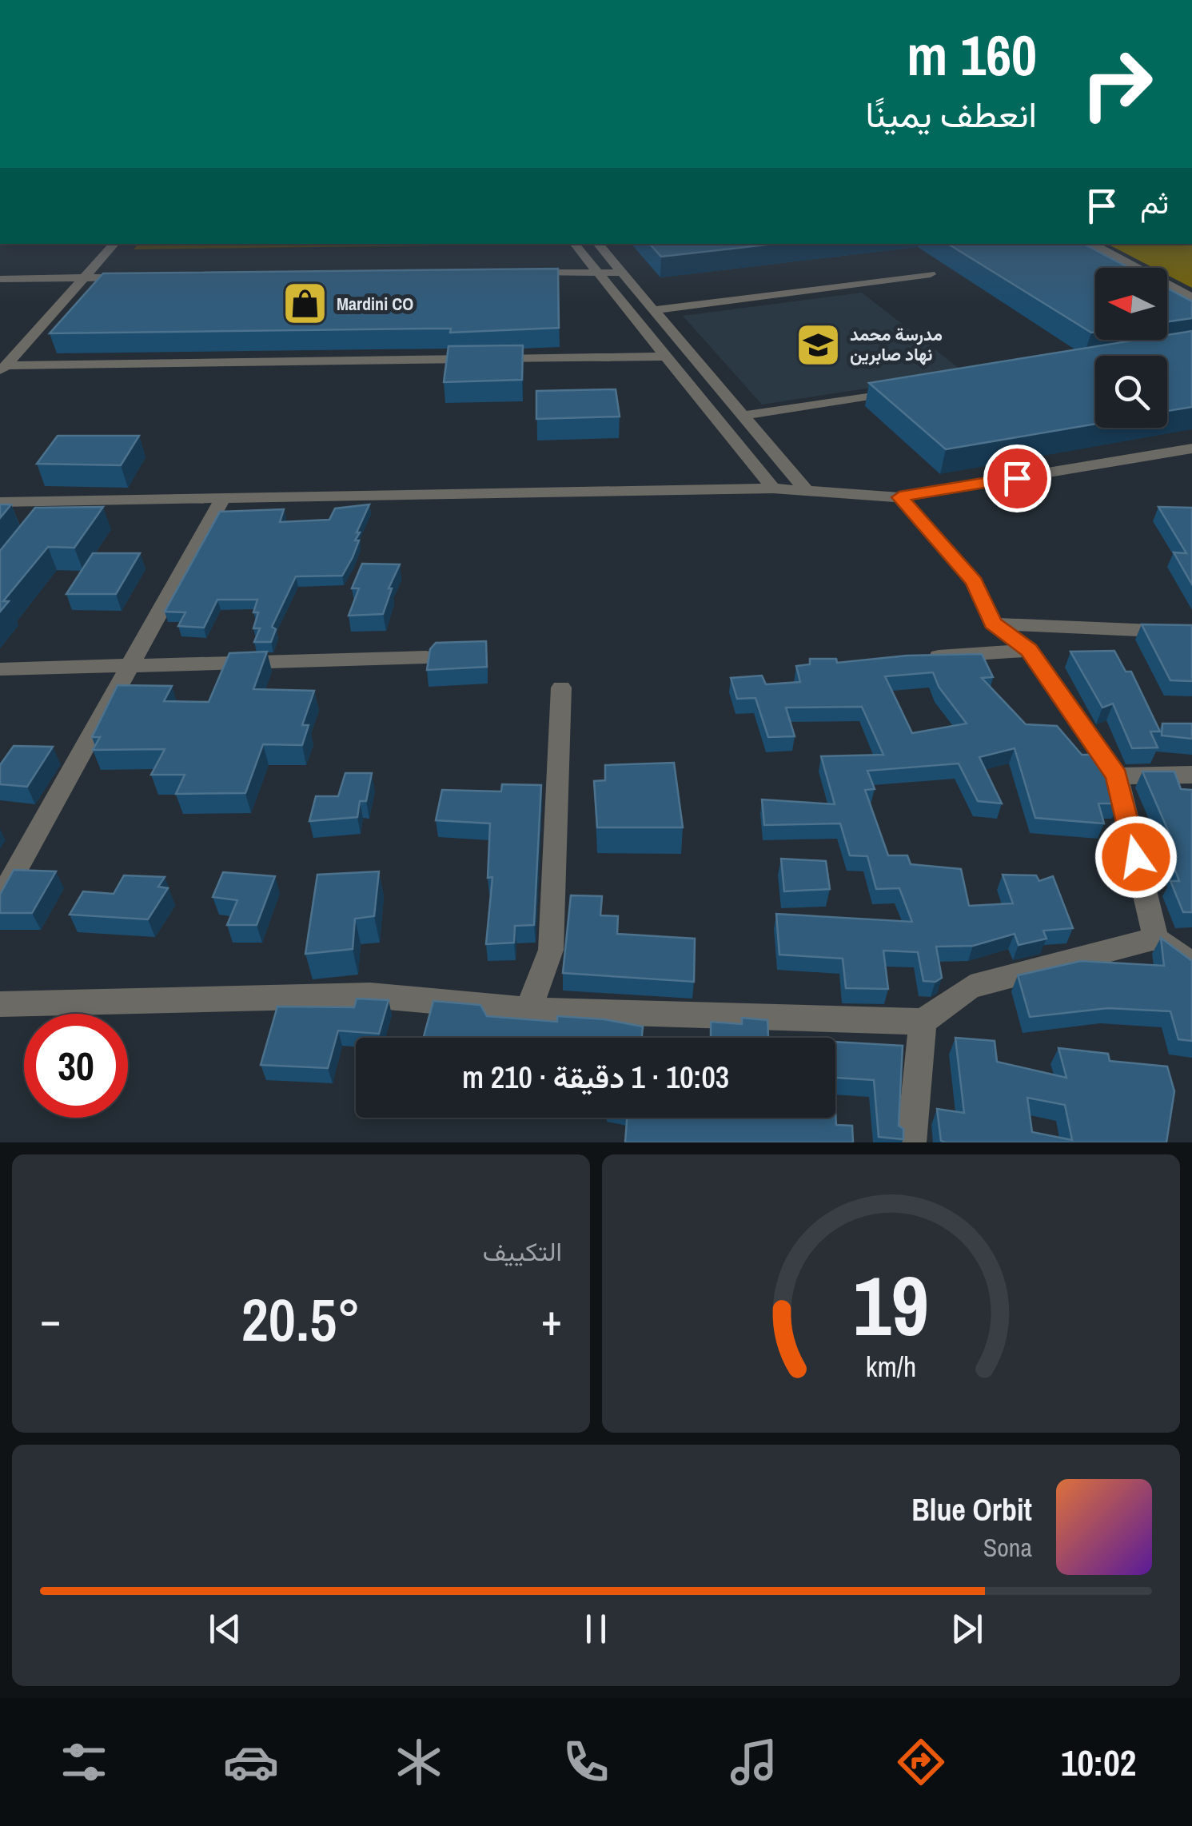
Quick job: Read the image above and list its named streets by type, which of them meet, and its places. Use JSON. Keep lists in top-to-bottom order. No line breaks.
{"places":{"shop":["Mardini CO"],"school or university":["مدرسة محمد نهاد صابرين"]},"north":"left","page":{"turn":["160 m","انعطف يمينًا"],"then":"ثم","limit":"30","trip":"10:03 · 1 دقيقة · 210 m","tile":"التكييف","heat":["−","20.5°","+"],"song":["Blue Orbit","Sona"],"tabs":"10:02","gauge":["19","km/h"]}}
